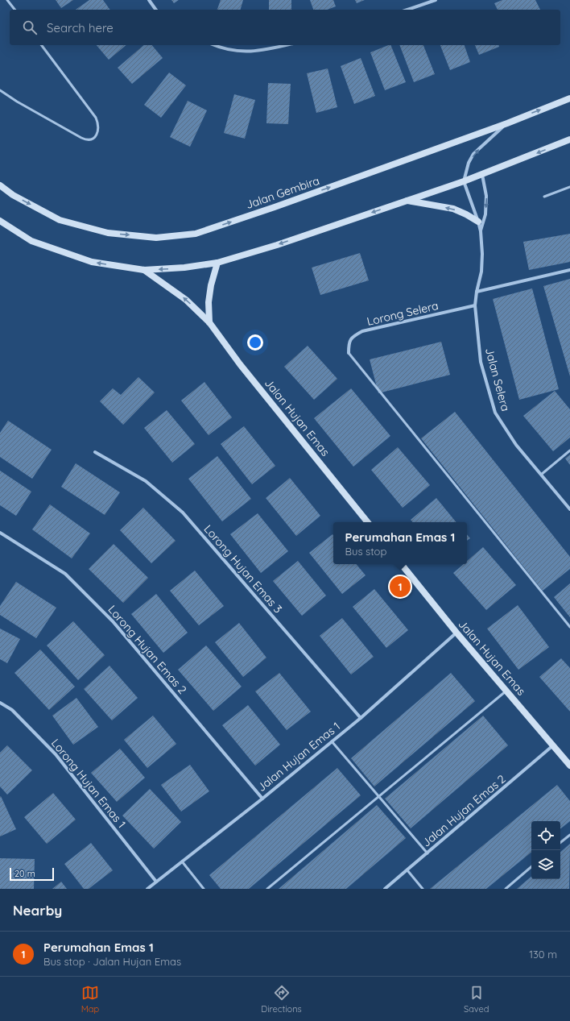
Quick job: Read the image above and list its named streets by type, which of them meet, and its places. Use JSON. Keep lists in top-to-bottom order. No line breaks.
{"streets":{"main road":["Jalan Gembira","Jalan Hujan Emas"],"street":["Lorong Selera","Jalan Selera","Lorong Hujan Emas 3","Lorong Hujan Emas 2","Jalan Hujan Emas 1","Lorong Hujan Emas 1","Jalan Hujan Emas 2"]},"crossings":[["Lorong Selera","Jalan Selera"],["Jalan Hujan Emas","Jalan Hujan Emas 1"],["Jalan Hujan Emas","Jalan Hujan Emas 2"],["Lorong Hujan Emas 3","Jalan Hujan Emas 1"],["Lorong Hujan Emas 2","Jalan Hujan Emas 1"],["Jalan Hujan Emas 1","Lorong Hujan Emas 1"]],"scale_bar":"20 m","page":{"search":"Search here","popup":["Perumahan Emas 1","Bus stop"],"pins":"1","scale":"20 m","heading":"Nearby","list":[{"mark":"1","name":"Perumahan Emas 1","note":"Bus stop · Jalan Hujan Emas","value":"130 m"}],"nav":["Map","Directions","Saved"]}}
